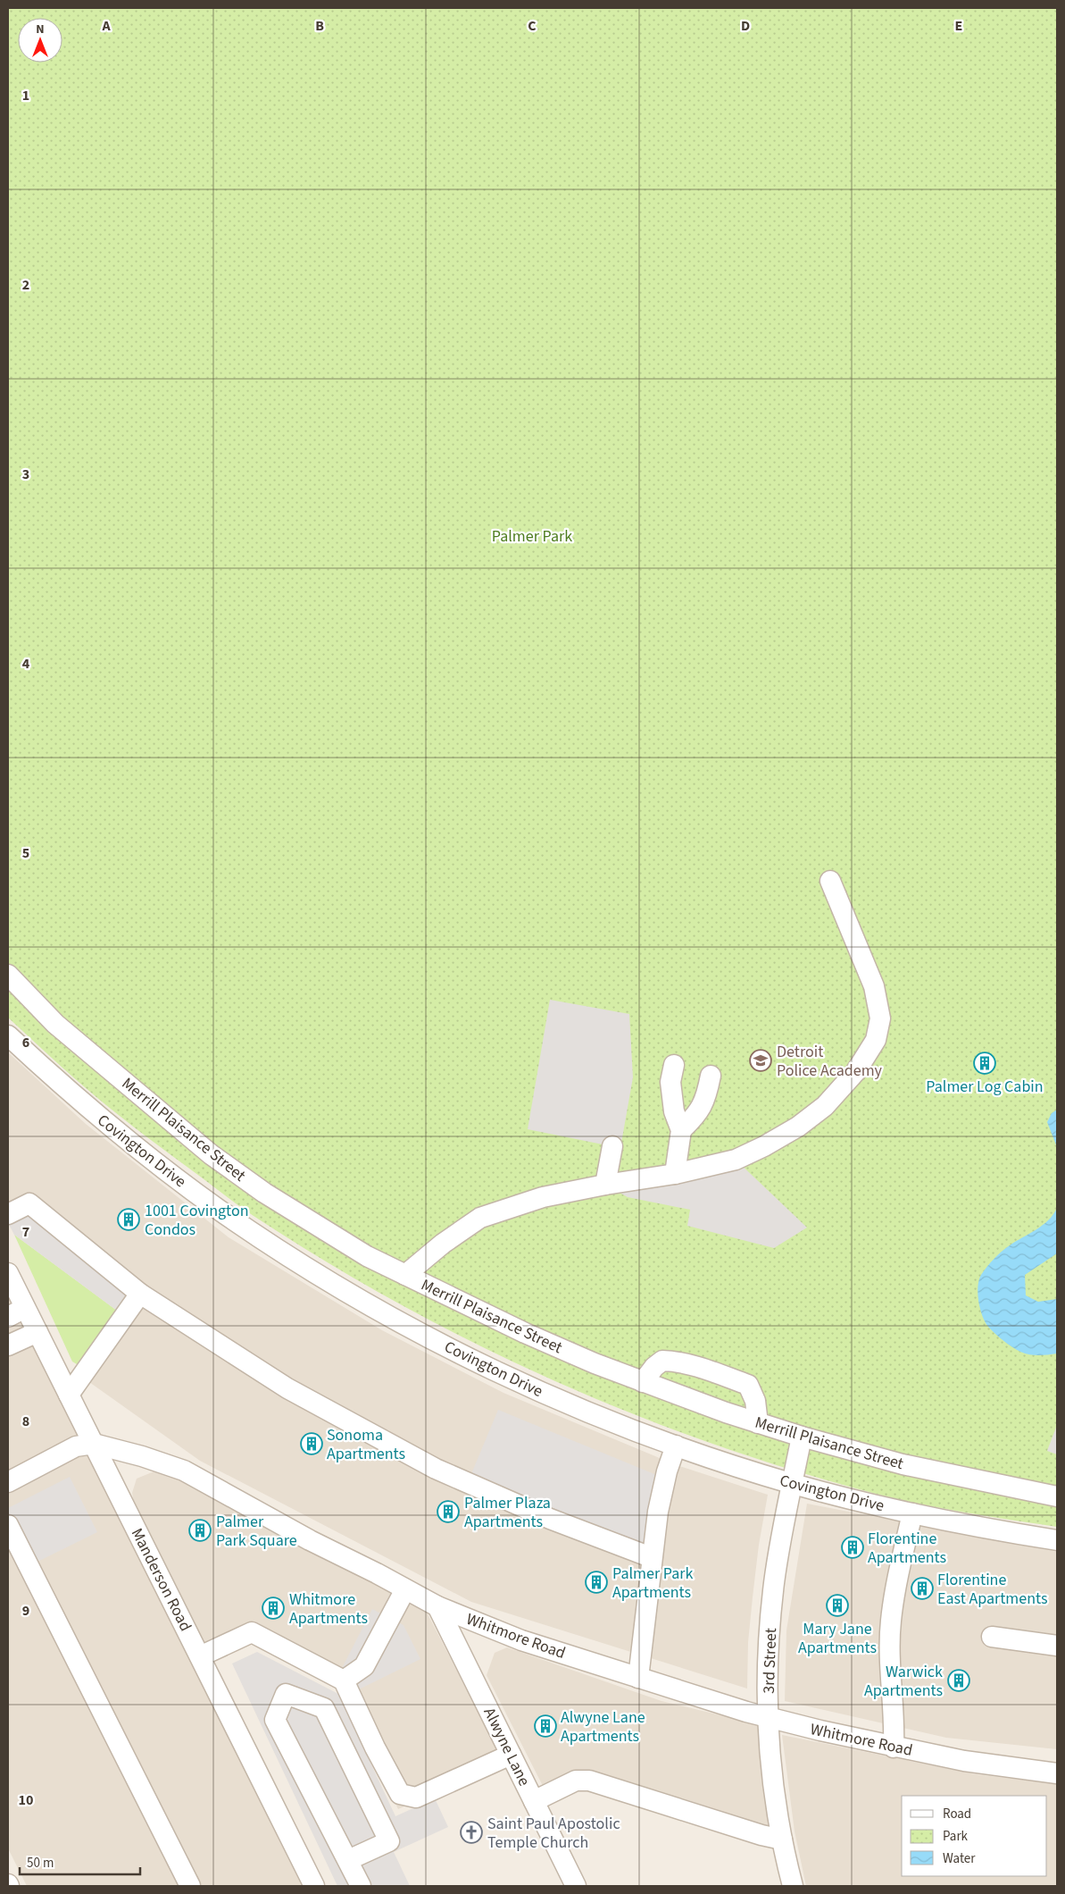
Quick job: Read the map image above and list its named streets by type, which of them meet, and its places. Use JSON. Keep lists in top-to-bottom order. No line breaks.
{"streets":{"street":["Merrill Plaisance Street","Covington Drive","Manderson Road","Whitmore Road","3rd Street","Alwyne Lane"]},"crossings":[["Merrill Plaisance Street","3rd Street"],["Covington Drive","3rd Street"],["Manderson Road","Whitmore Road"],["Whitmore Road","3rd Street"],["Whitmore Road","Alwyne Lane"]],"parks":["Palmer Park"],"places":{"school or university":["Detroit Police Academy"],"building":["Palmer Log Cabin","1001 Covington Condos","Sonoma Apartments","Palmer Plaza Apartments","Palmer Park Square","Florentine Apartments","Palmer Park Apartments","Florentine East Apartments","Mary Jane Apartments","Whitmore Apartments","Warwick Apartments","Alwyne Lane Apartments"],"church":["Saint Paul Apostolic Temple Church"]},"legend":["Road","Park","Water"],"scale_bar":"50 m","north":"top","grid":{"columns":["A","B","C","D","E"],"rows":["1","2","3","4","5","6","7","8","9","10"]}}
